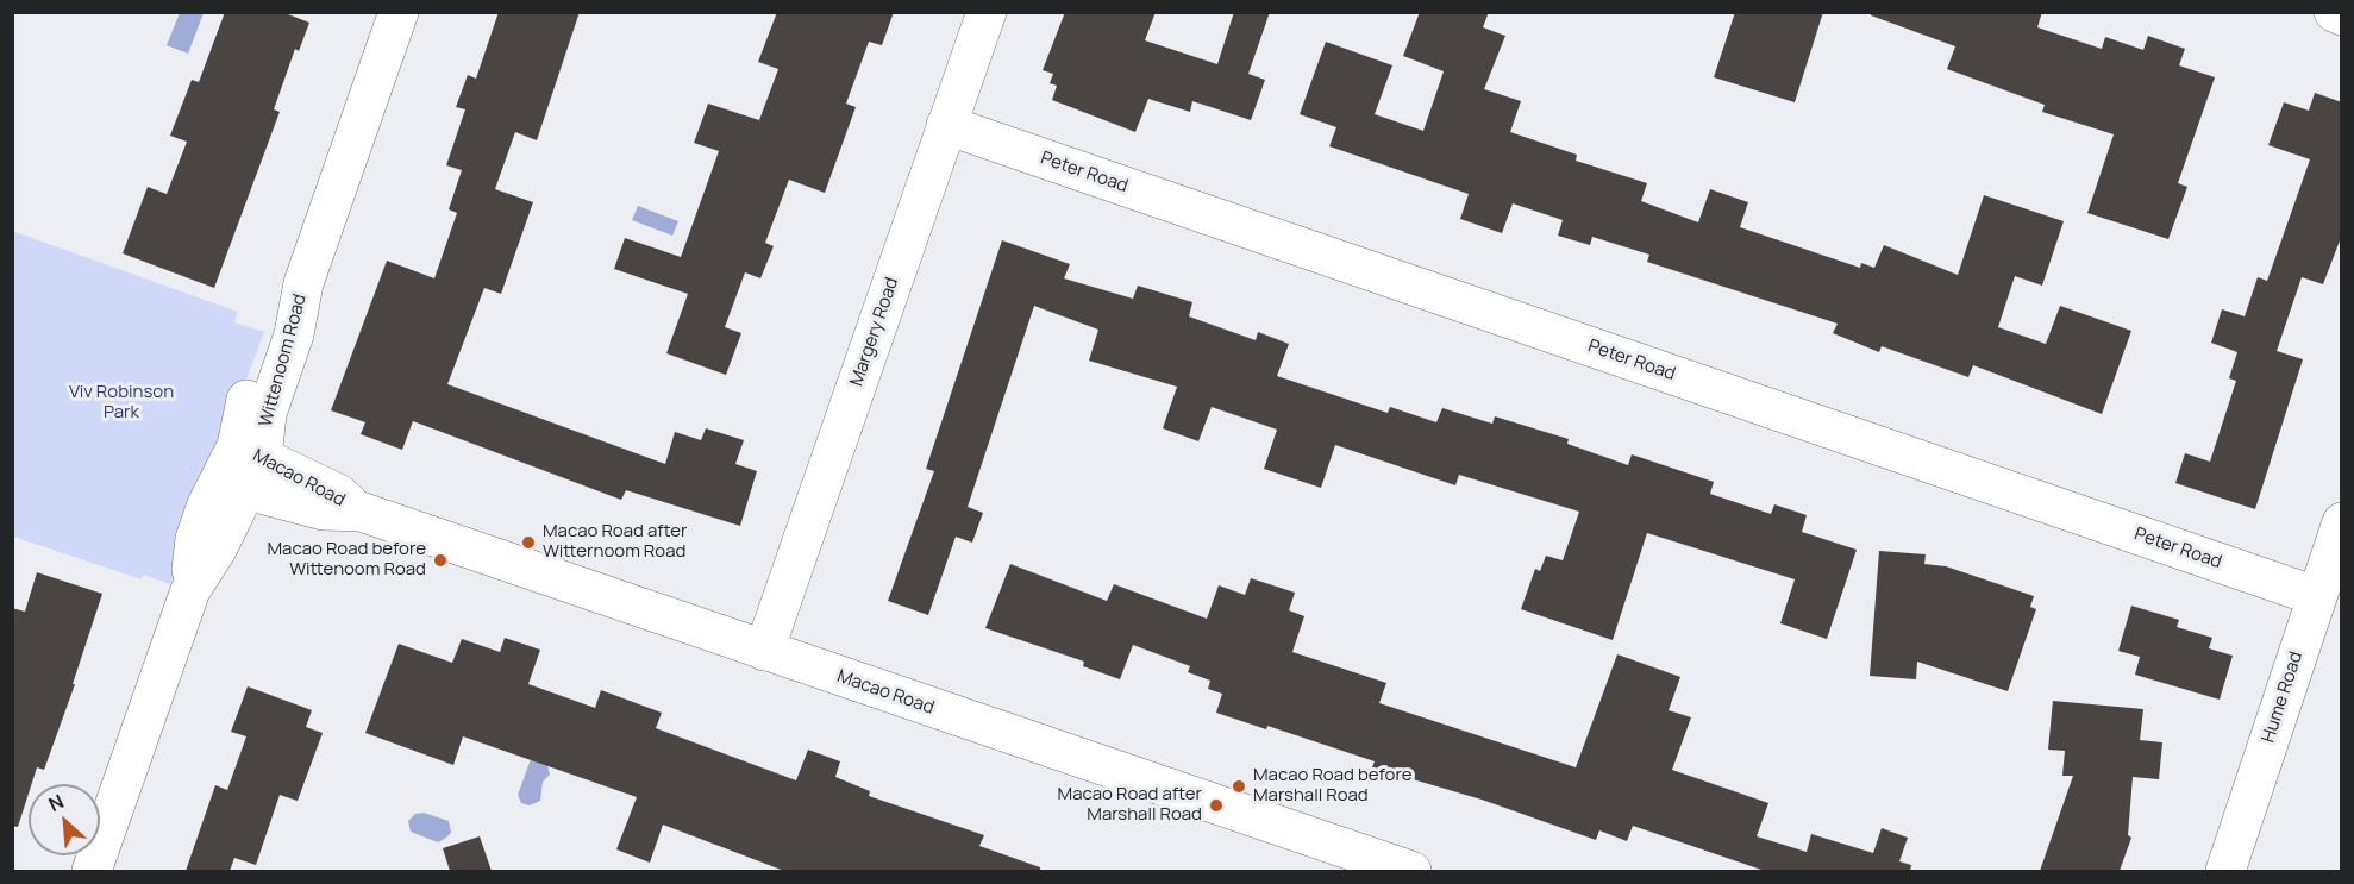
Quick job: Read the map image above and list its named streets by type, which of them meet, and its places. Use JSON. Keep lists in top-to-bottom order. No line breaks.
{"streets":{"street":["Peter Road","Margery Road","Wittenoom Road","Macao Road","Hume Road"]},"crossings":[["Peter Road","Margery Road"],["Peter Road","Hume Road"],["Margery Road","Macao Road"],["Wittenoom Road","Macao Road"]],"parks":["Viv Robinson Park"],"places":["Macao Road after Witternoom Road","Macao Road before Wittenoom Road","Macao Road before Marshall Road","Macao Road after Marshall Road"],"north":"top left"}
